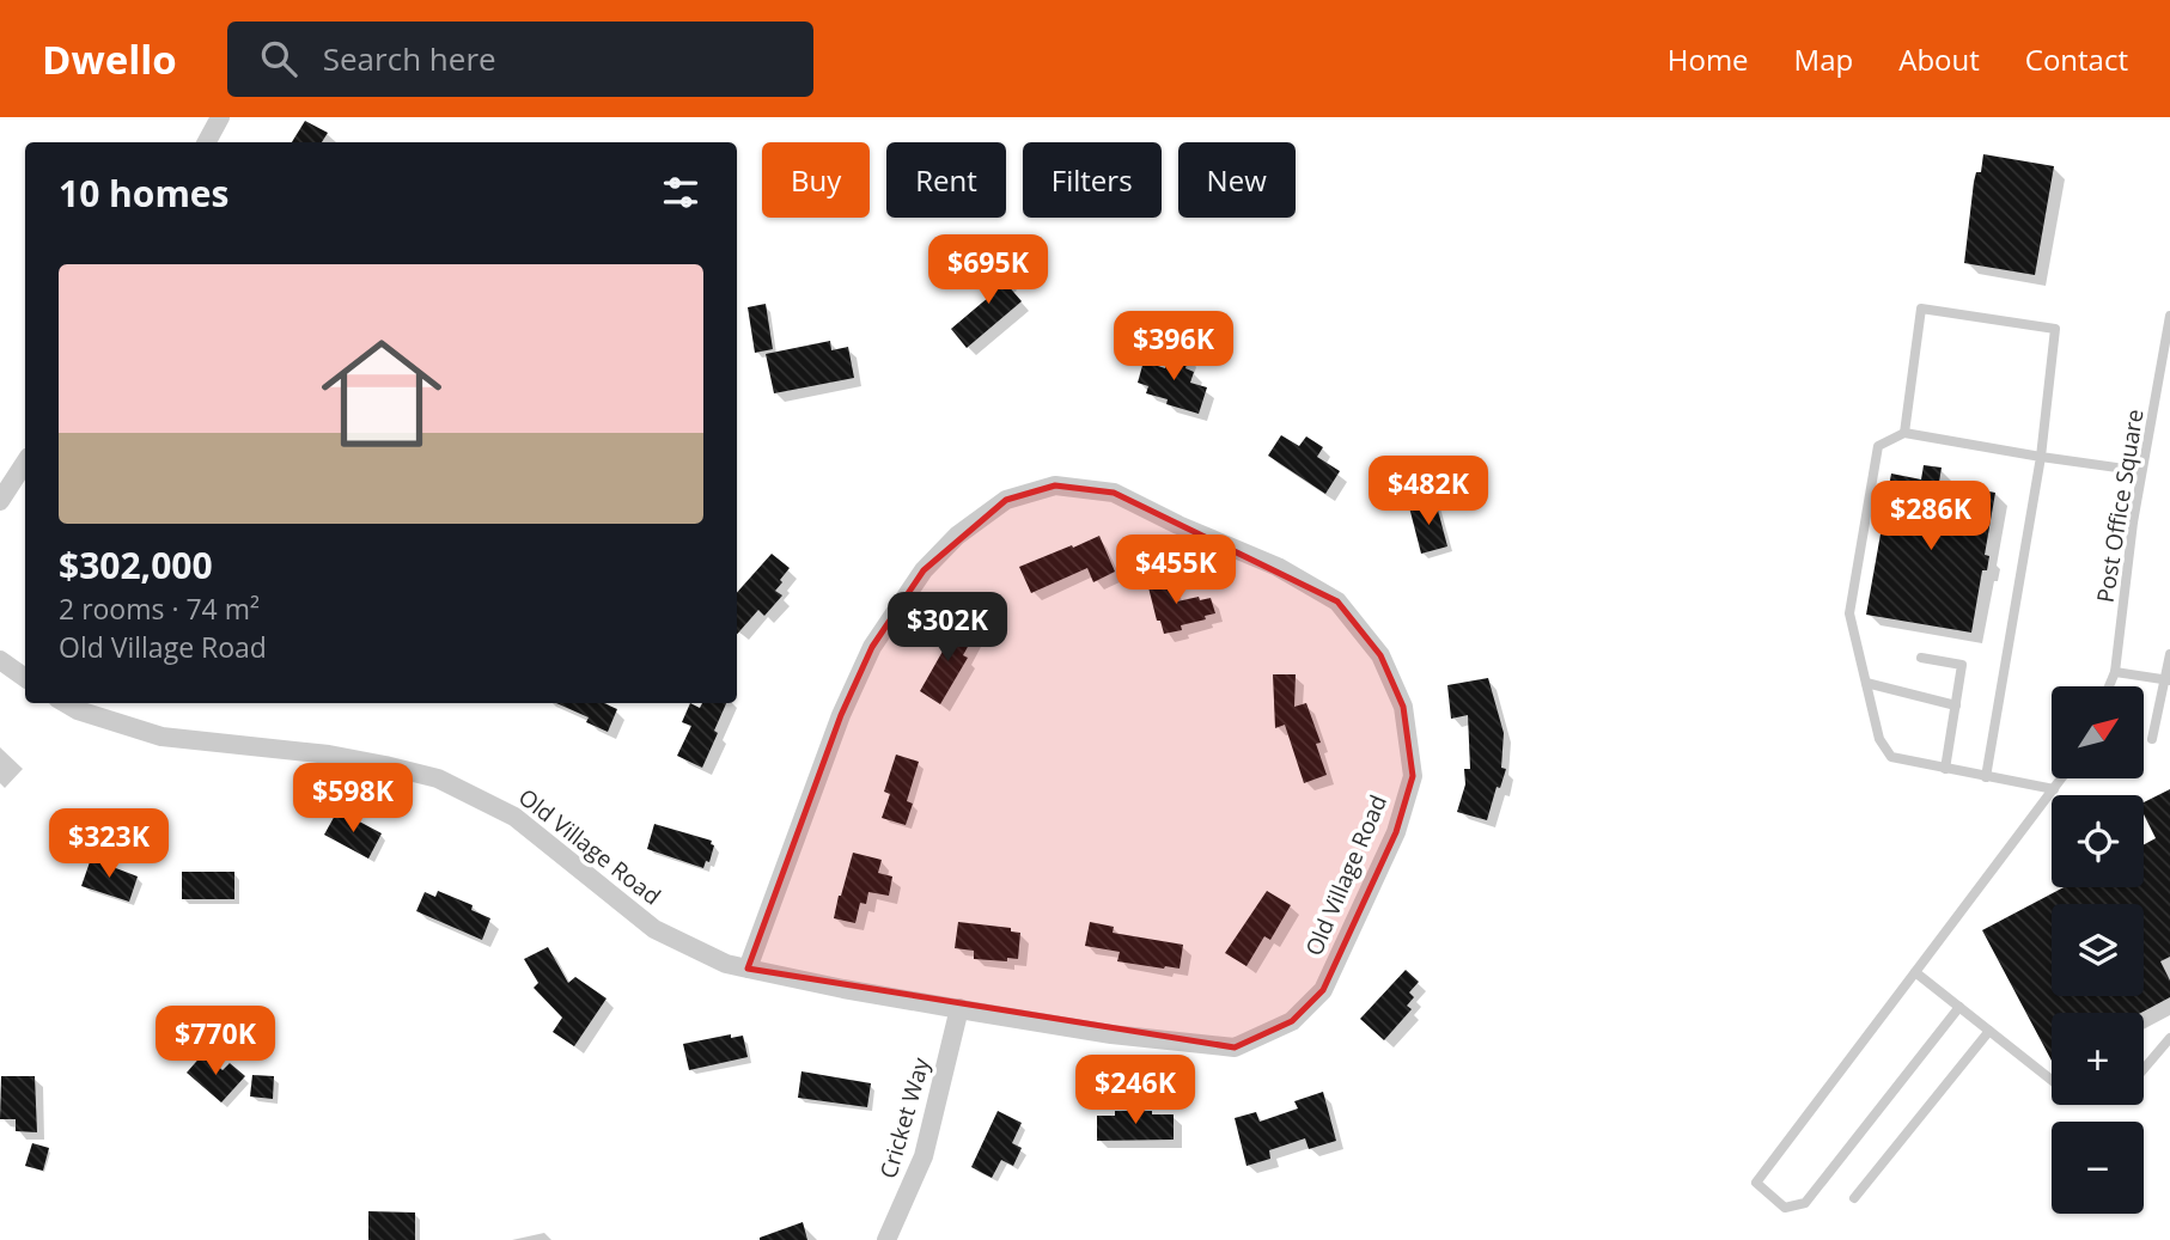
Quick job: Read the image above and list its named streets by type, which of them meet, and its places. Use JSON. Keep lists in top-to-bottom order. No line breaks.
{"streets":{"street":["Old Village Road","Cricket Way"],"lane":["Post Office Square"]},"crossings":[["Old Village Road","Cricket Way"]],"north":"top right","page":{"header":"Dwello","search":"Search here","nav":["Home","Map","About","Contact"],"chip":["Buy","Rent","Filters","New"],"heading":"10 homes","price":["$695K","$396K","$482K","$286K","$455K","$302K","$598K","$323K","$770K","$246K"],"list":[{"name":"$302,000","note":"2 rooms · 74 m² · Old Village Road"}],"map_buttons":["+","−"]}}
